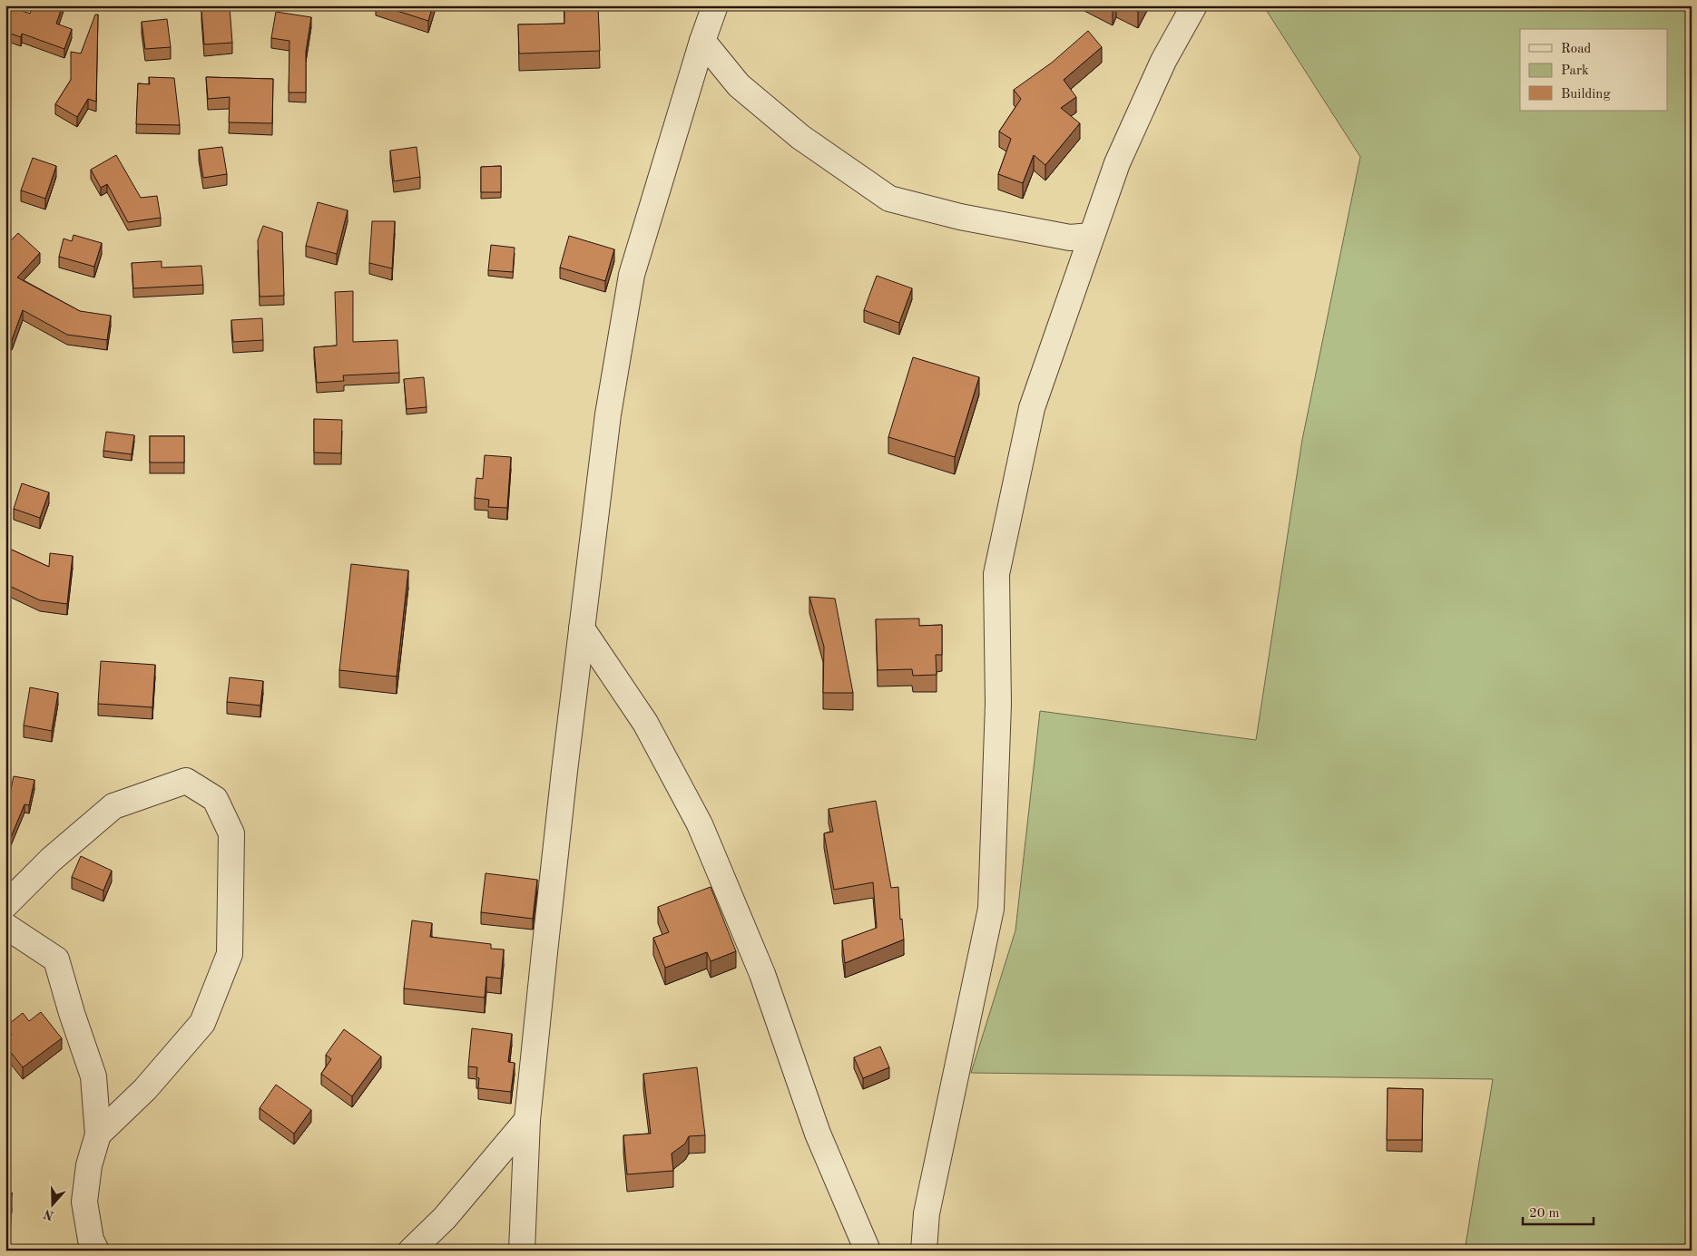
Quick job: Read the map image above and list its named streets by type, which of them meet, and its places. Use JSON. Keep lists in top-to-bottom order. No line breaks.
{"legend":["Road","Park","Building"],"scale_bar":"20 m","north":"bottom"}
